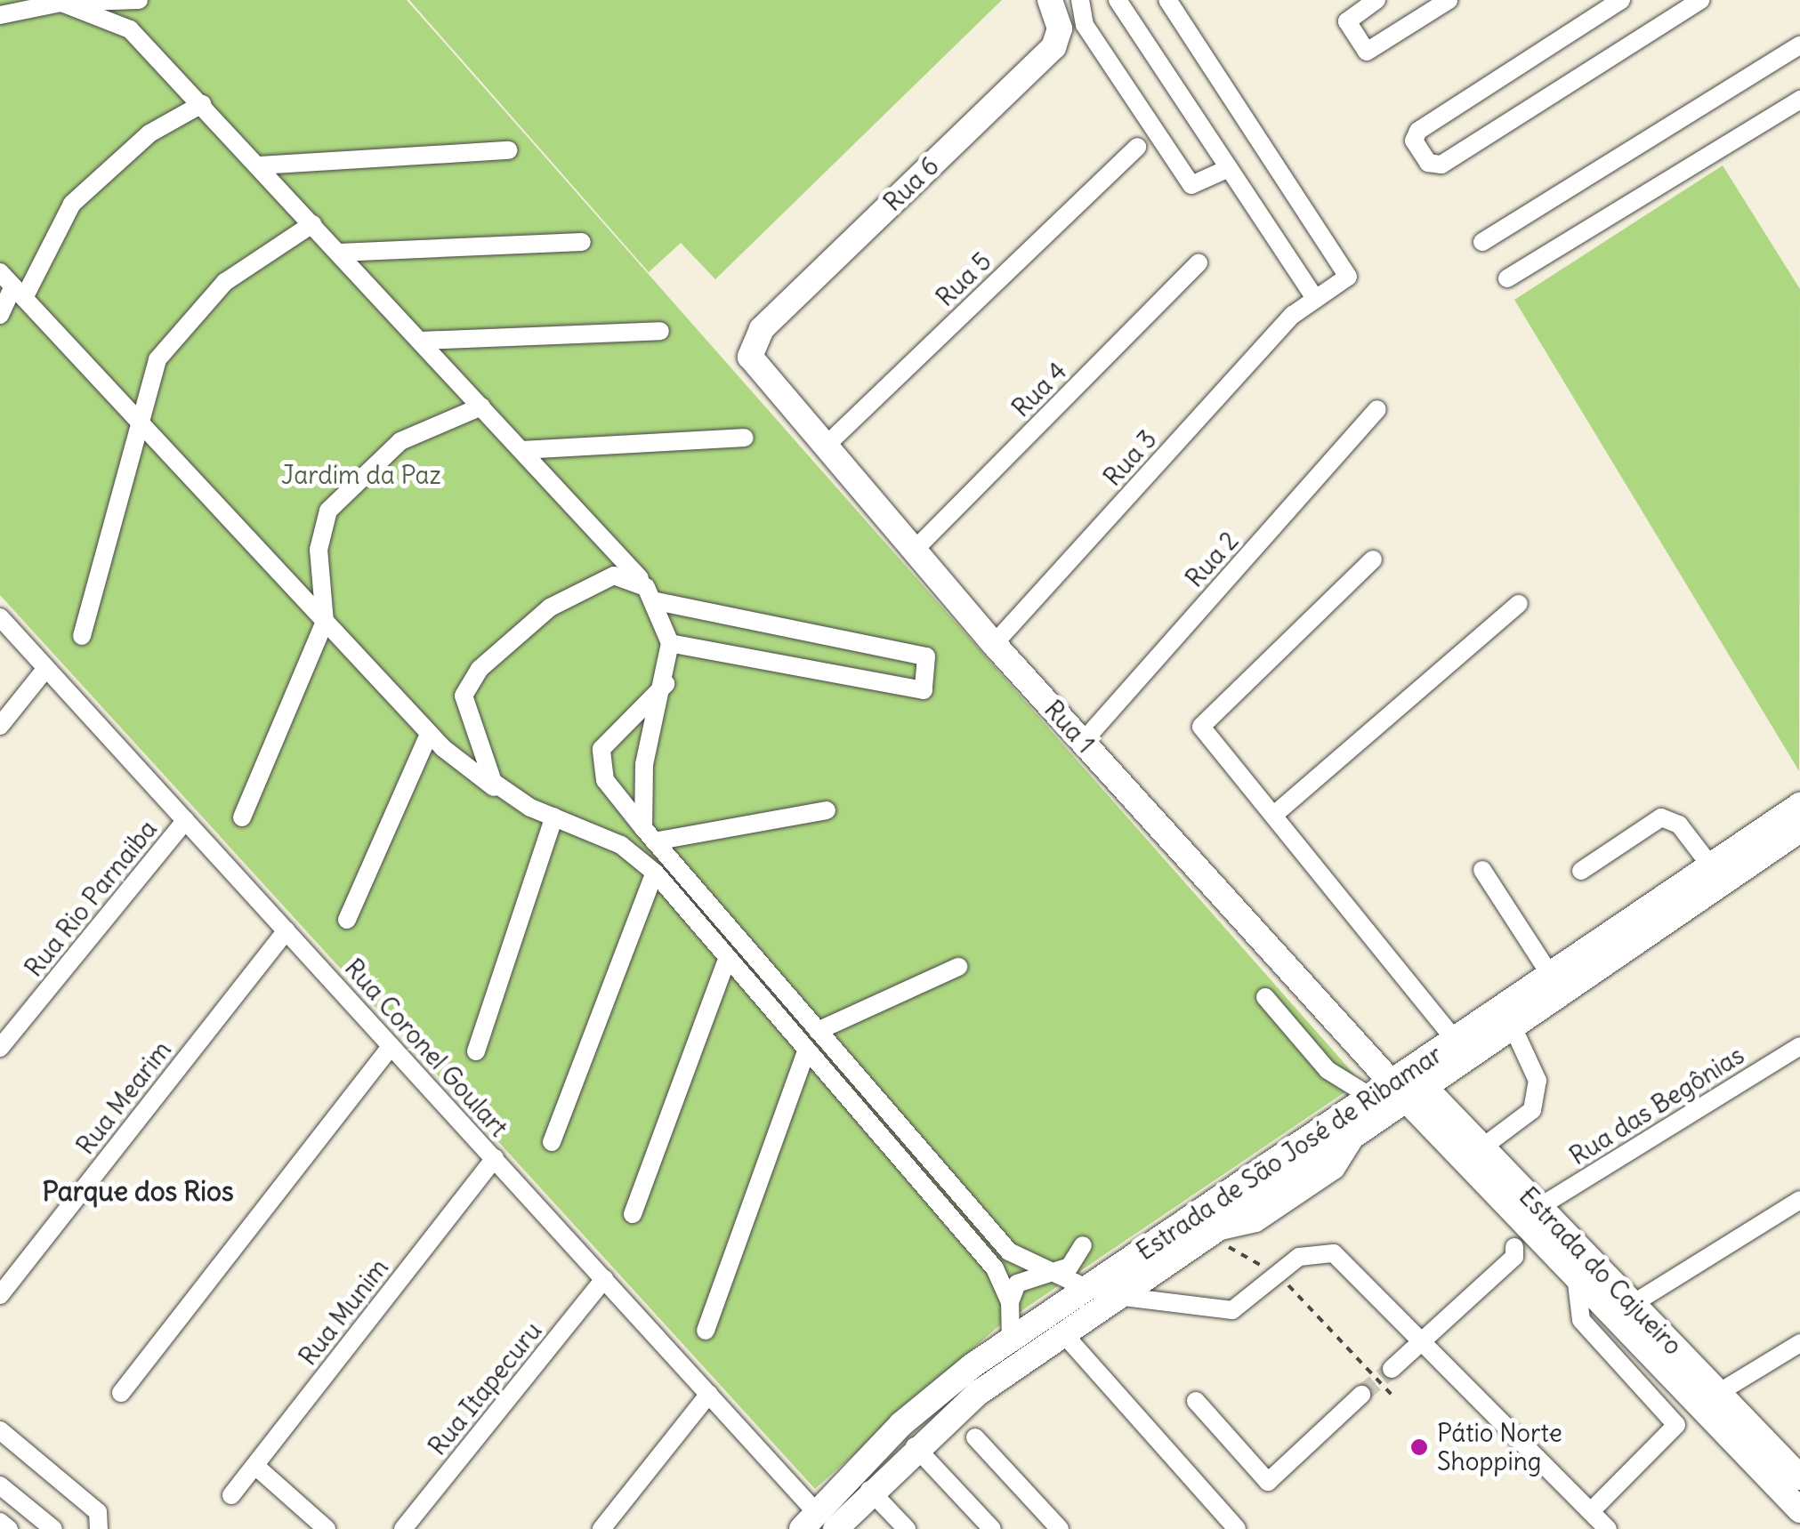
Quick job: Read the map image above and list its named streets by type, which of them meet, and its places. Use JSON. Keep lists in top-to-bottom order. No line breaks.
{"streets":{"main road":["Rua 6","Rua 1","Estrada de São José de Ribamar","Estrada do Cajueiro"],"street":["Rua 5","Rua 4","Rua 3","Rua 2","Rua Rio Parnaiba","Rua Coronel Goulart","Rua Mearim","Rua das Begônias","Rua Munim","Rua Itapecuru"]},"crossings":[["Rua 6","Rua 1"],["Rua 5","Rua 1"],["Rua 4","Rua 1"],["Rua 3","Rua 1"],["Rua 2","Rua 1"],["Rua 1","Estrada de São José de Ribamar"],["Rua 1","Estrada do Cajueiro"],["Rua Rio Parnaiba","Rua Coronel Goulart"],["Rua Coronel Goulart","Rua Mearim"],["Rua Coronel Goulart","Estrada de São José de Ribamar"],["Rua Coronel Goulart","Rua Munim"],["Rua Coronel Goulart","Rua Itapecuru"],["Rua das Begônias","Estrada do Cajueiro"],["Estrada de São José de Ribamar","Estrada do Cajueiro"]],"districts":["Parque dos Rios"],"parks":["Jardim da Paz"],"places":["Pátio Norte Shopping"]}
